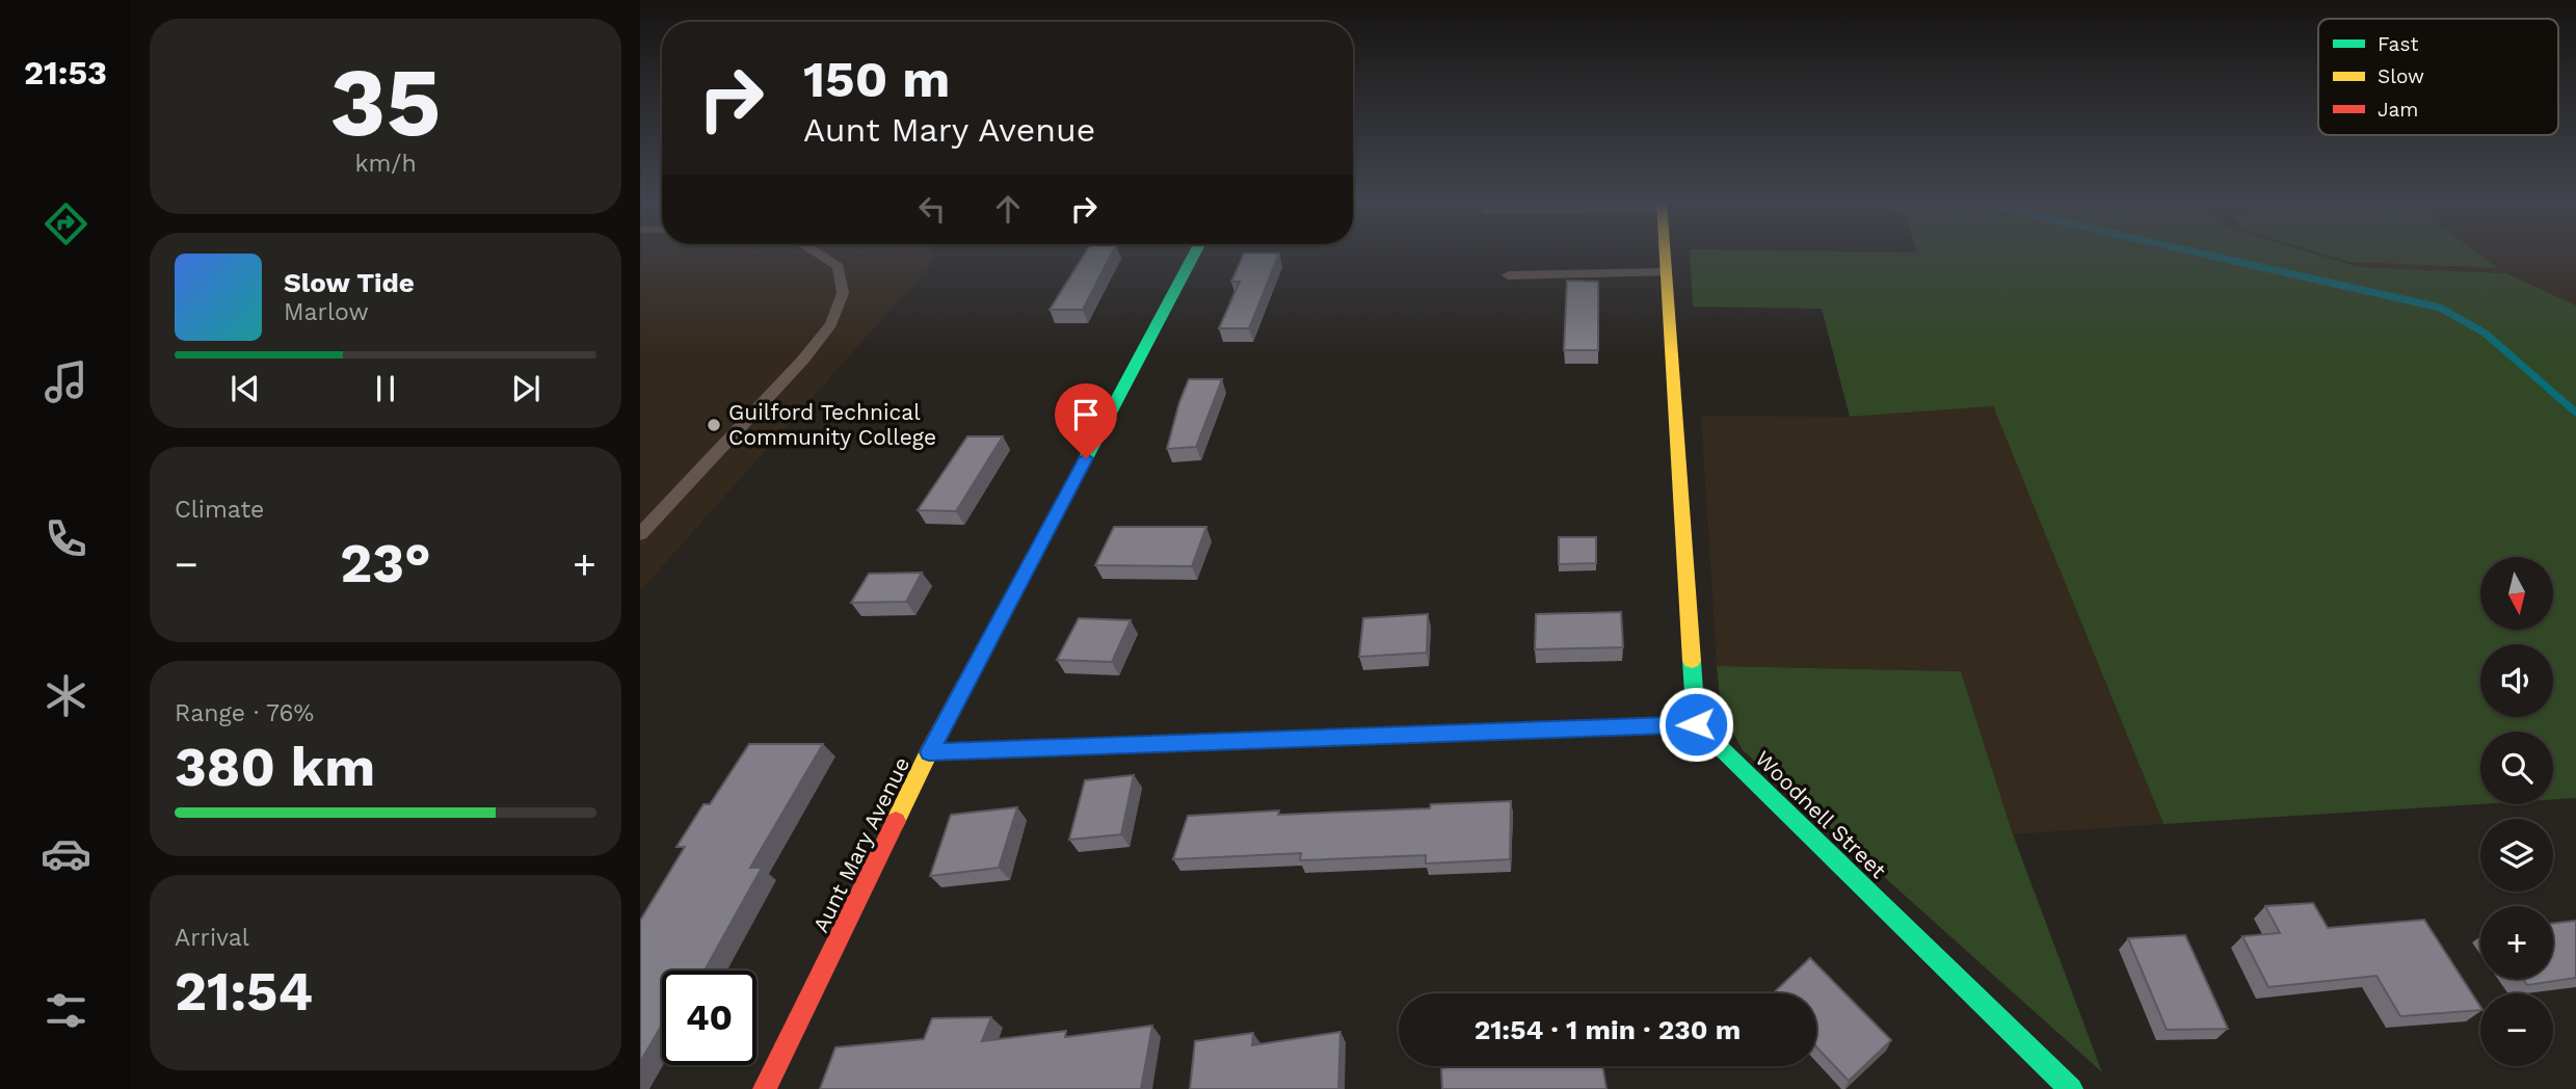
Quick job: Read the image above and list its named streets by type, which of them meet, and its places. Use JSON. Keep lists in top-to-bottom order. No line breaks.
{"streets":{"street":["Woodnell Street","Aunt Mary Avenue"]},"places":["Guilford Technical Community College"],"legend":["Fast","Slow","Jam"],"north":"bottom","page":{"tabs":"21:53","tile":[["35","km/h"],"Climate",["Range · 76%","380 km"],["Arrival","21:54"]],"turn":["150 m","Aunt Mary Avenue"],"song":["Slow Tide","Marlow"],"heat":["−","23°","+"],"map_buttons":["+","−"],"limit":"40","trip":"21:54 · 1 min · 230 m"}}
